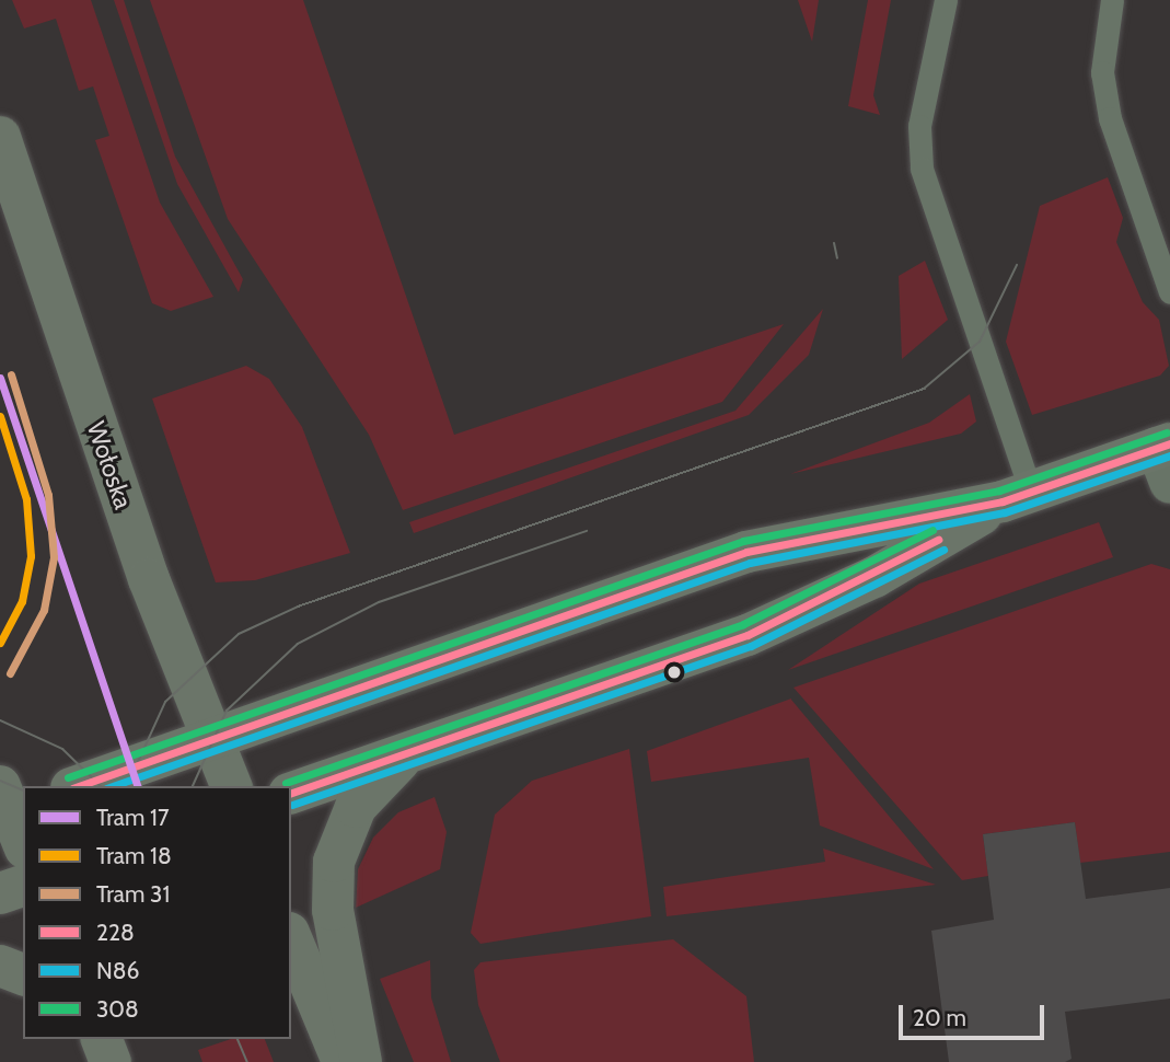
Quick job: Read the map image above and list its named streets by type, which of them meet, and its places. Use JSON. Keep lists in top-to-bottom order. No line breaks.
{"streets":{"street":["Wołoska"]},"lines":["tram line 31","tram line 17","tram line 18","transit line 308","transit line 228","transit line N86"],"legend":["Tram 17","Tram 18","Tram 31","228","N86","308"],"scale_bar":"20 m"}
